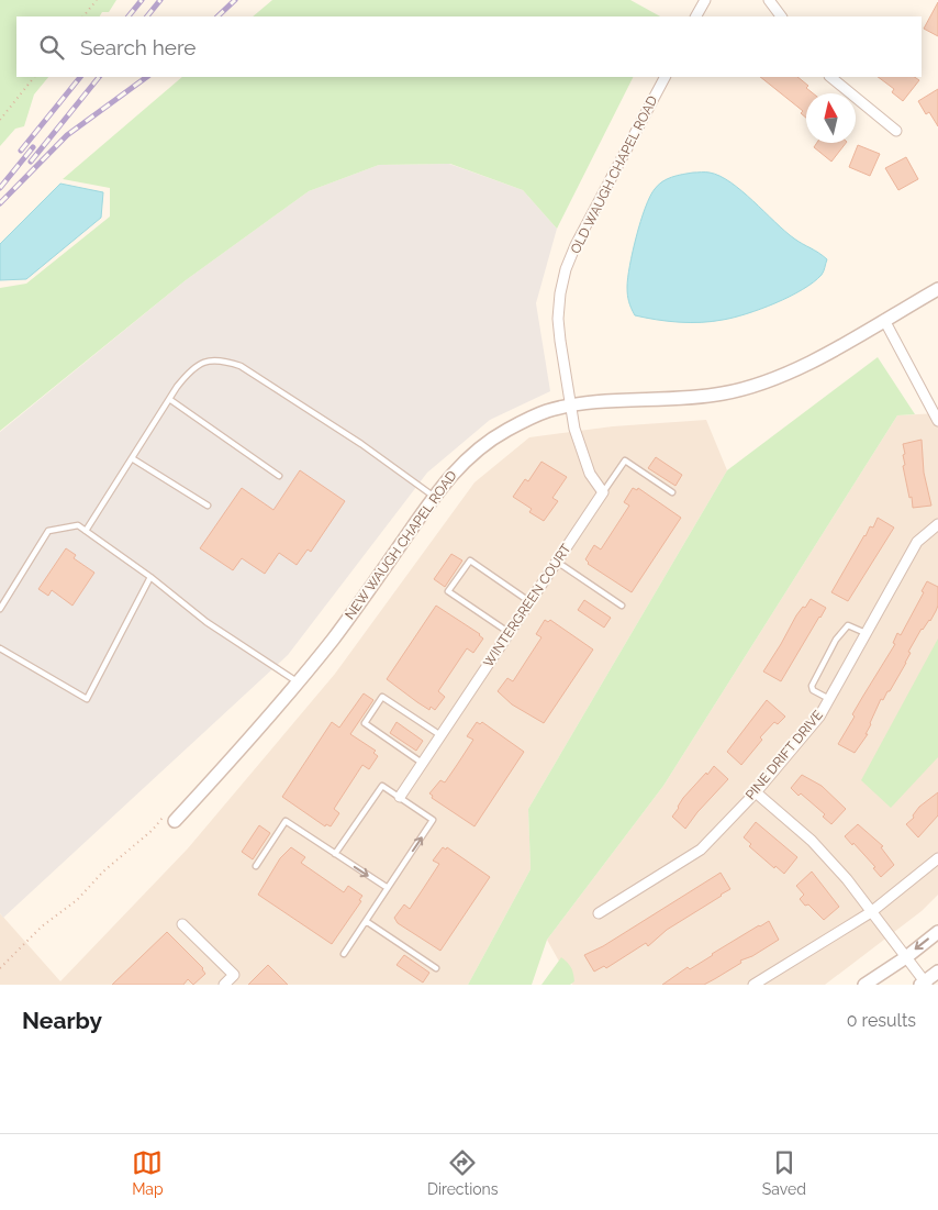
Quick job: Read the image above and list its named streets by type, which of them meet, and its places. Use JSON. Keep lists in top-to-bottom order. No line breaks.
{"streets":{"street":["OLD WAUGH CHAPEL ROAD","NEW WAUGH CHAPEL ROAD","WINTERGREEN COURT","PINE DRIFT DRIVE"]},"crossings":[["OLD WAUGH CHAPEL ROAD","NEW WAUGH CHAPEL ROAD"]],"north":"top","page":{"search":"Search here","heading":["Nearby","0 results"],"nav":["Map","Directions","Saved"]}}
